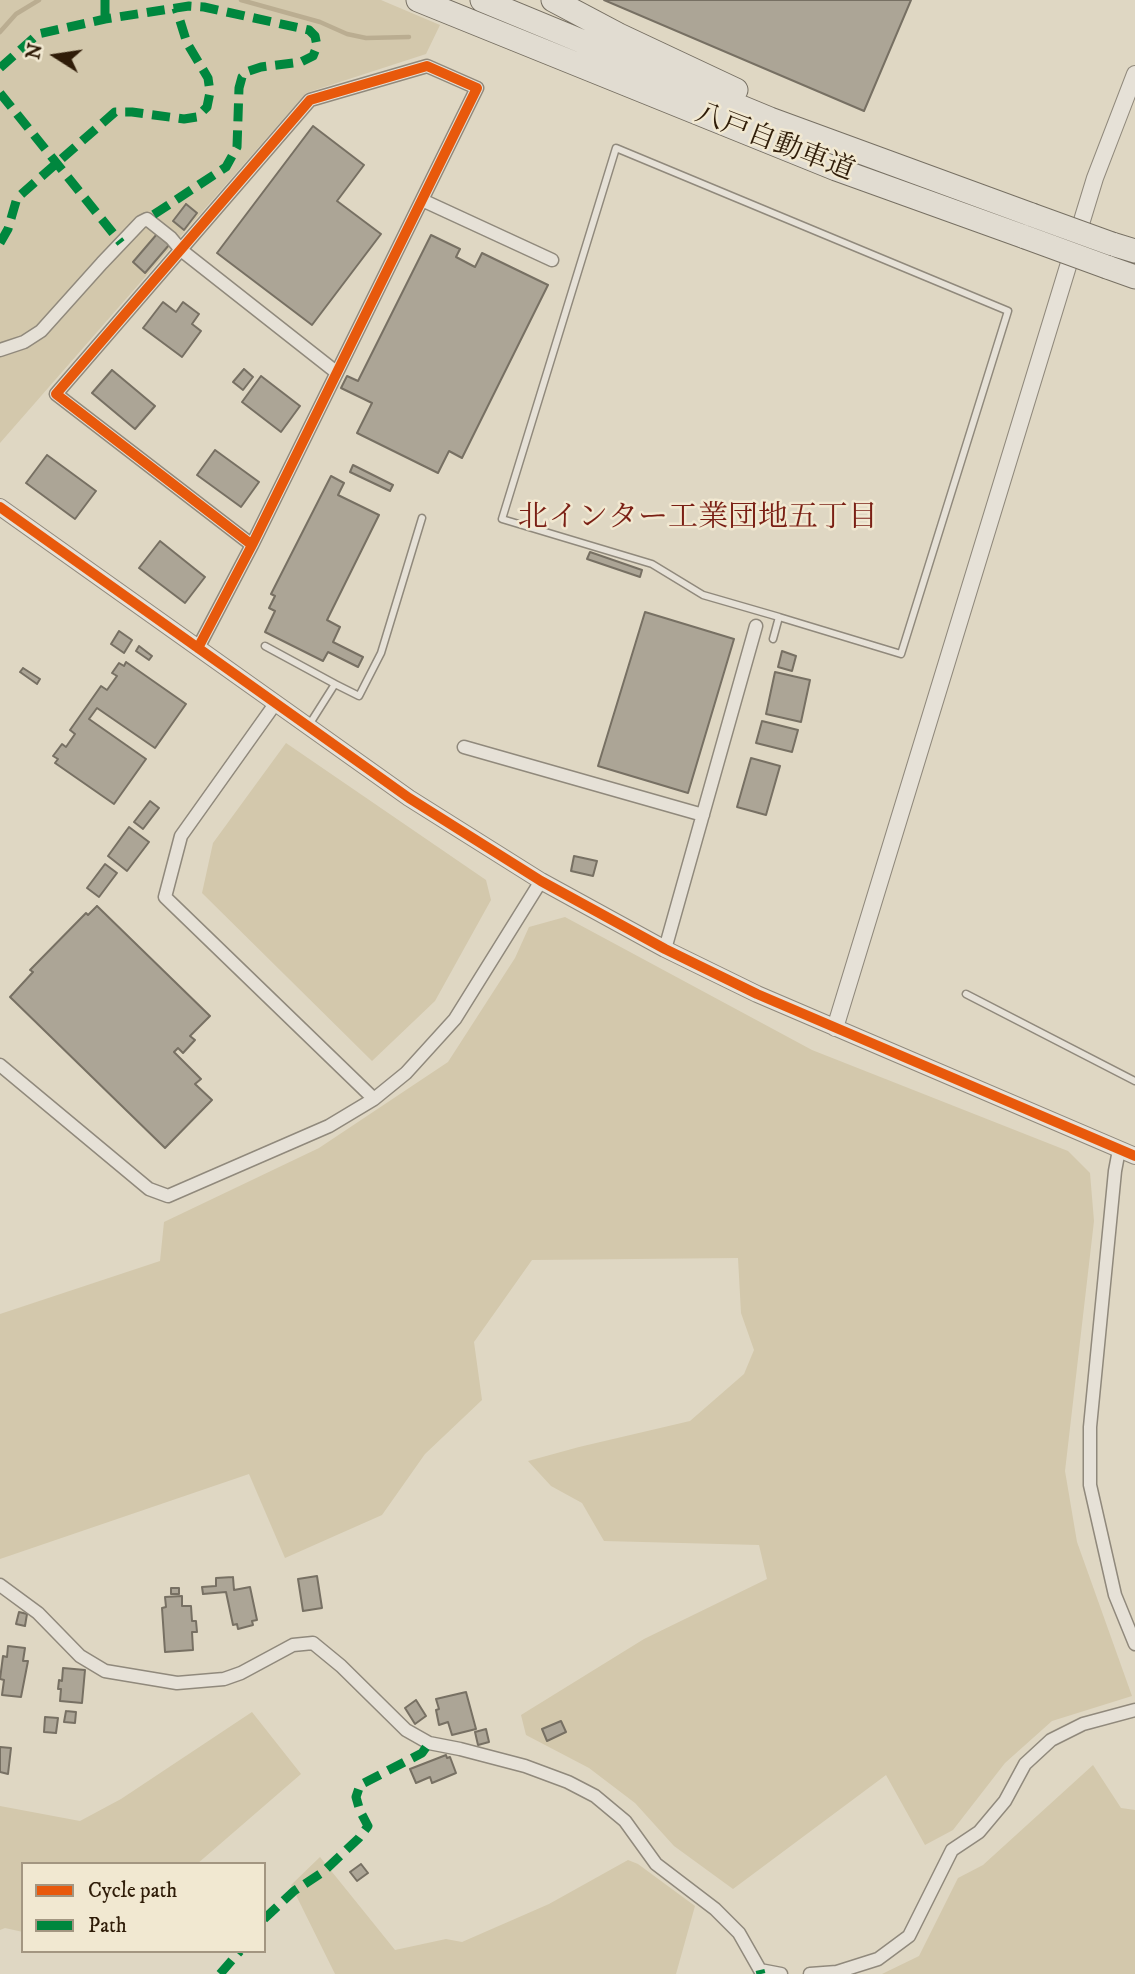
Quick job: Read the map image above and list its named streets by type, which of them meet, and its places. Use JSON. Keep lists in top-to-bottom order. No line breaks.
{"streets":{"highway":["八戸自動車道"]},"districts":["北インター工業団地五丁目"],"legend":["Cycle path","Path"],"north":"left"}
